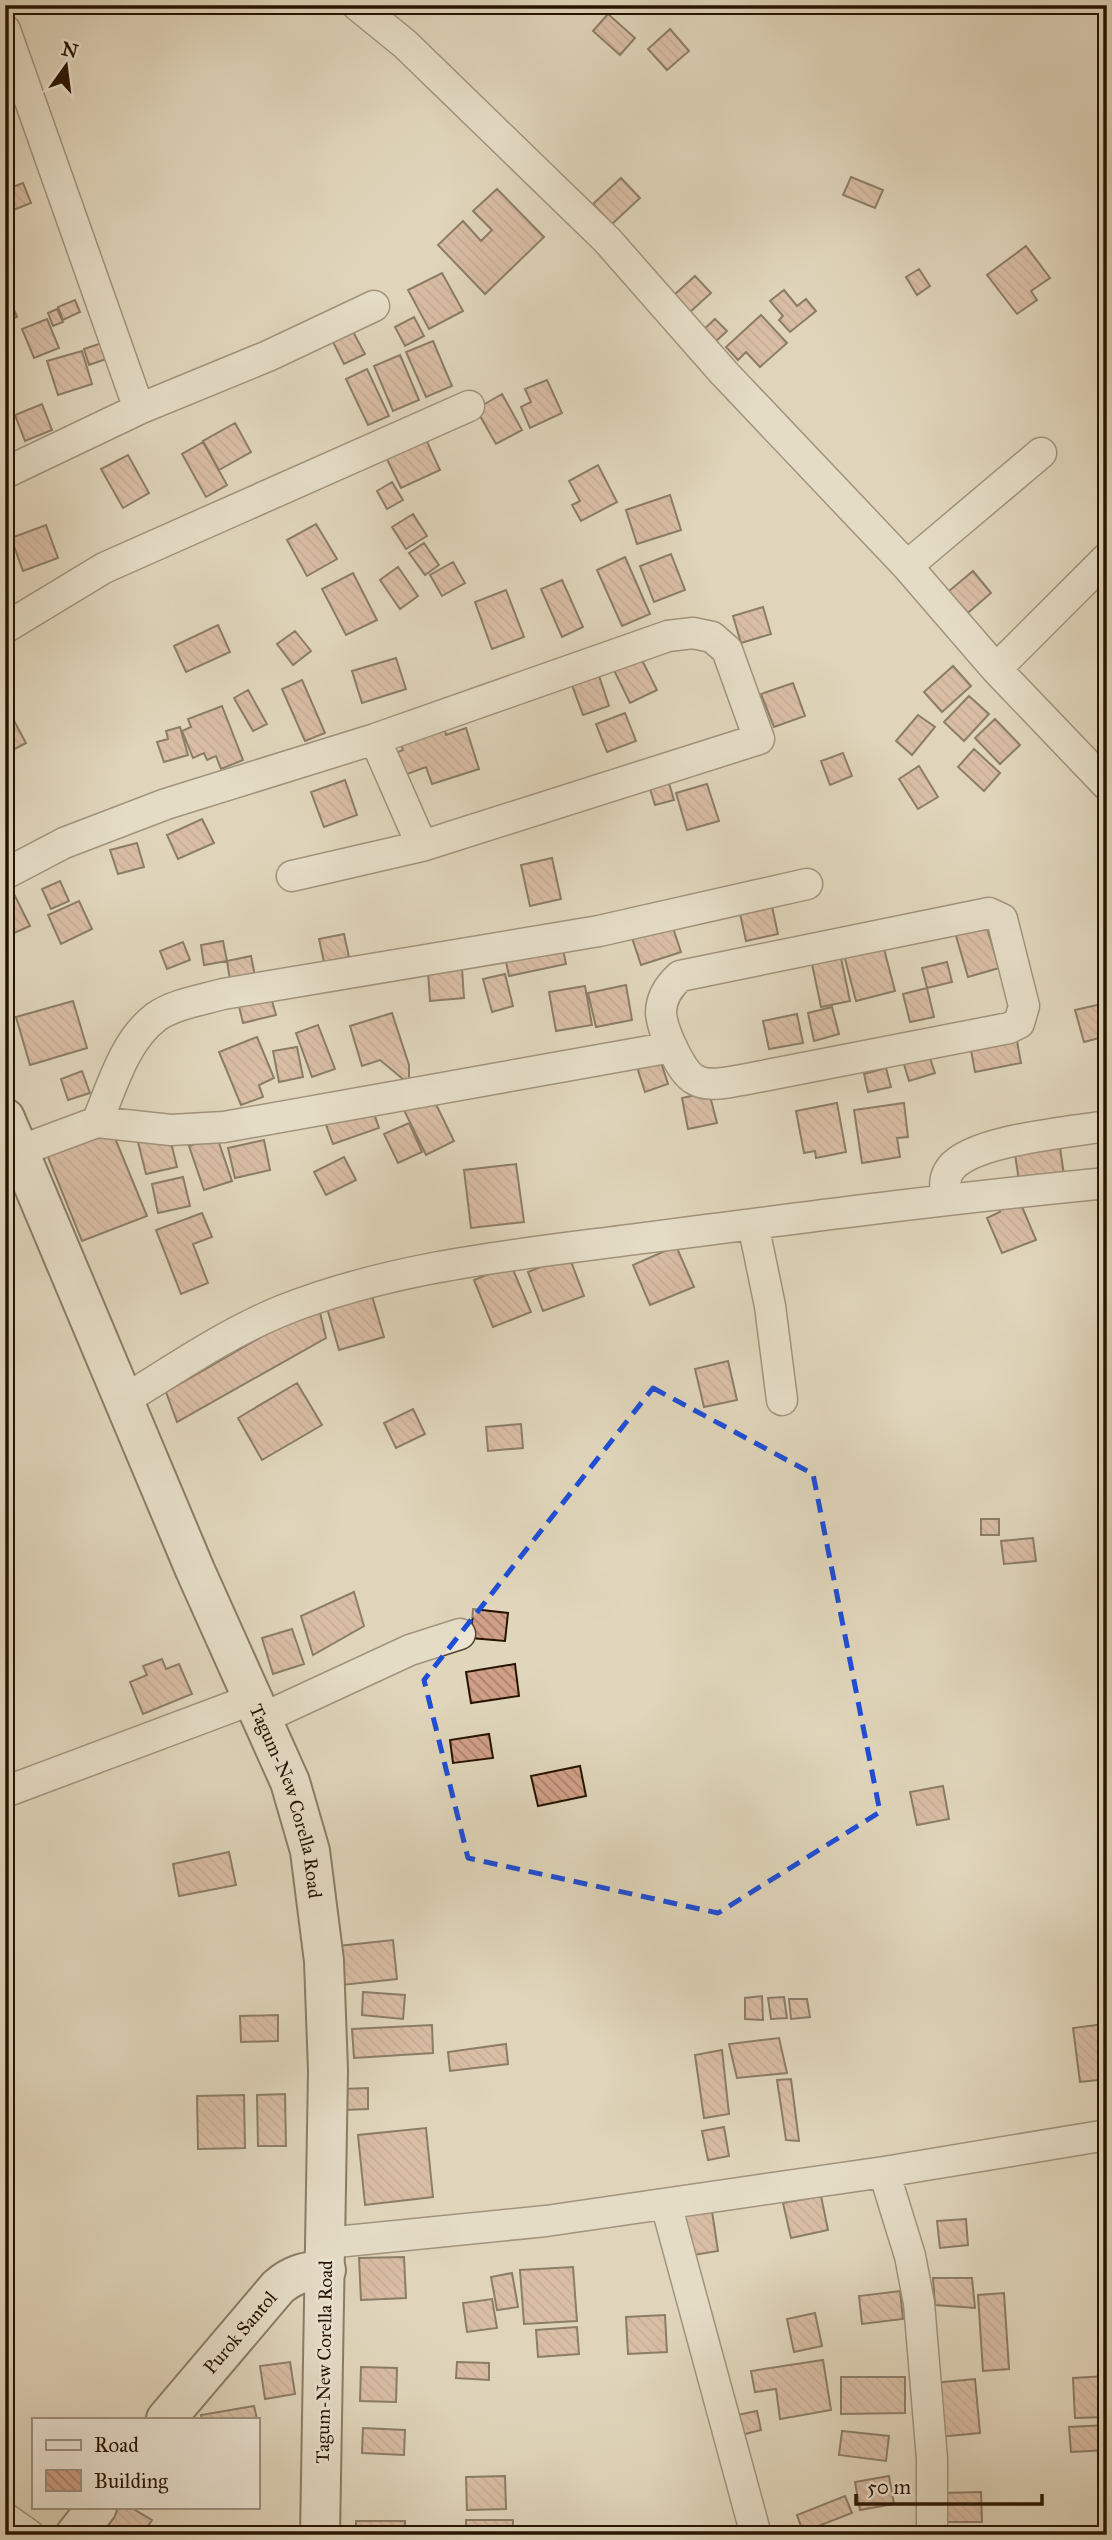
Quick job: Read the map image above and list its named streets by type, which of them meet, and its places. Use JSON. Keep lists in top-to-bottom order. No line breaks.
{"streets":{"main road":["Tagum-New Corella Road","Purok Santol"]},"crossings":[["Tagum-New Corella Road","Purok Santol"]],"legend":["Road","Building"],"scale_bar":"50 m","north":"top"}
